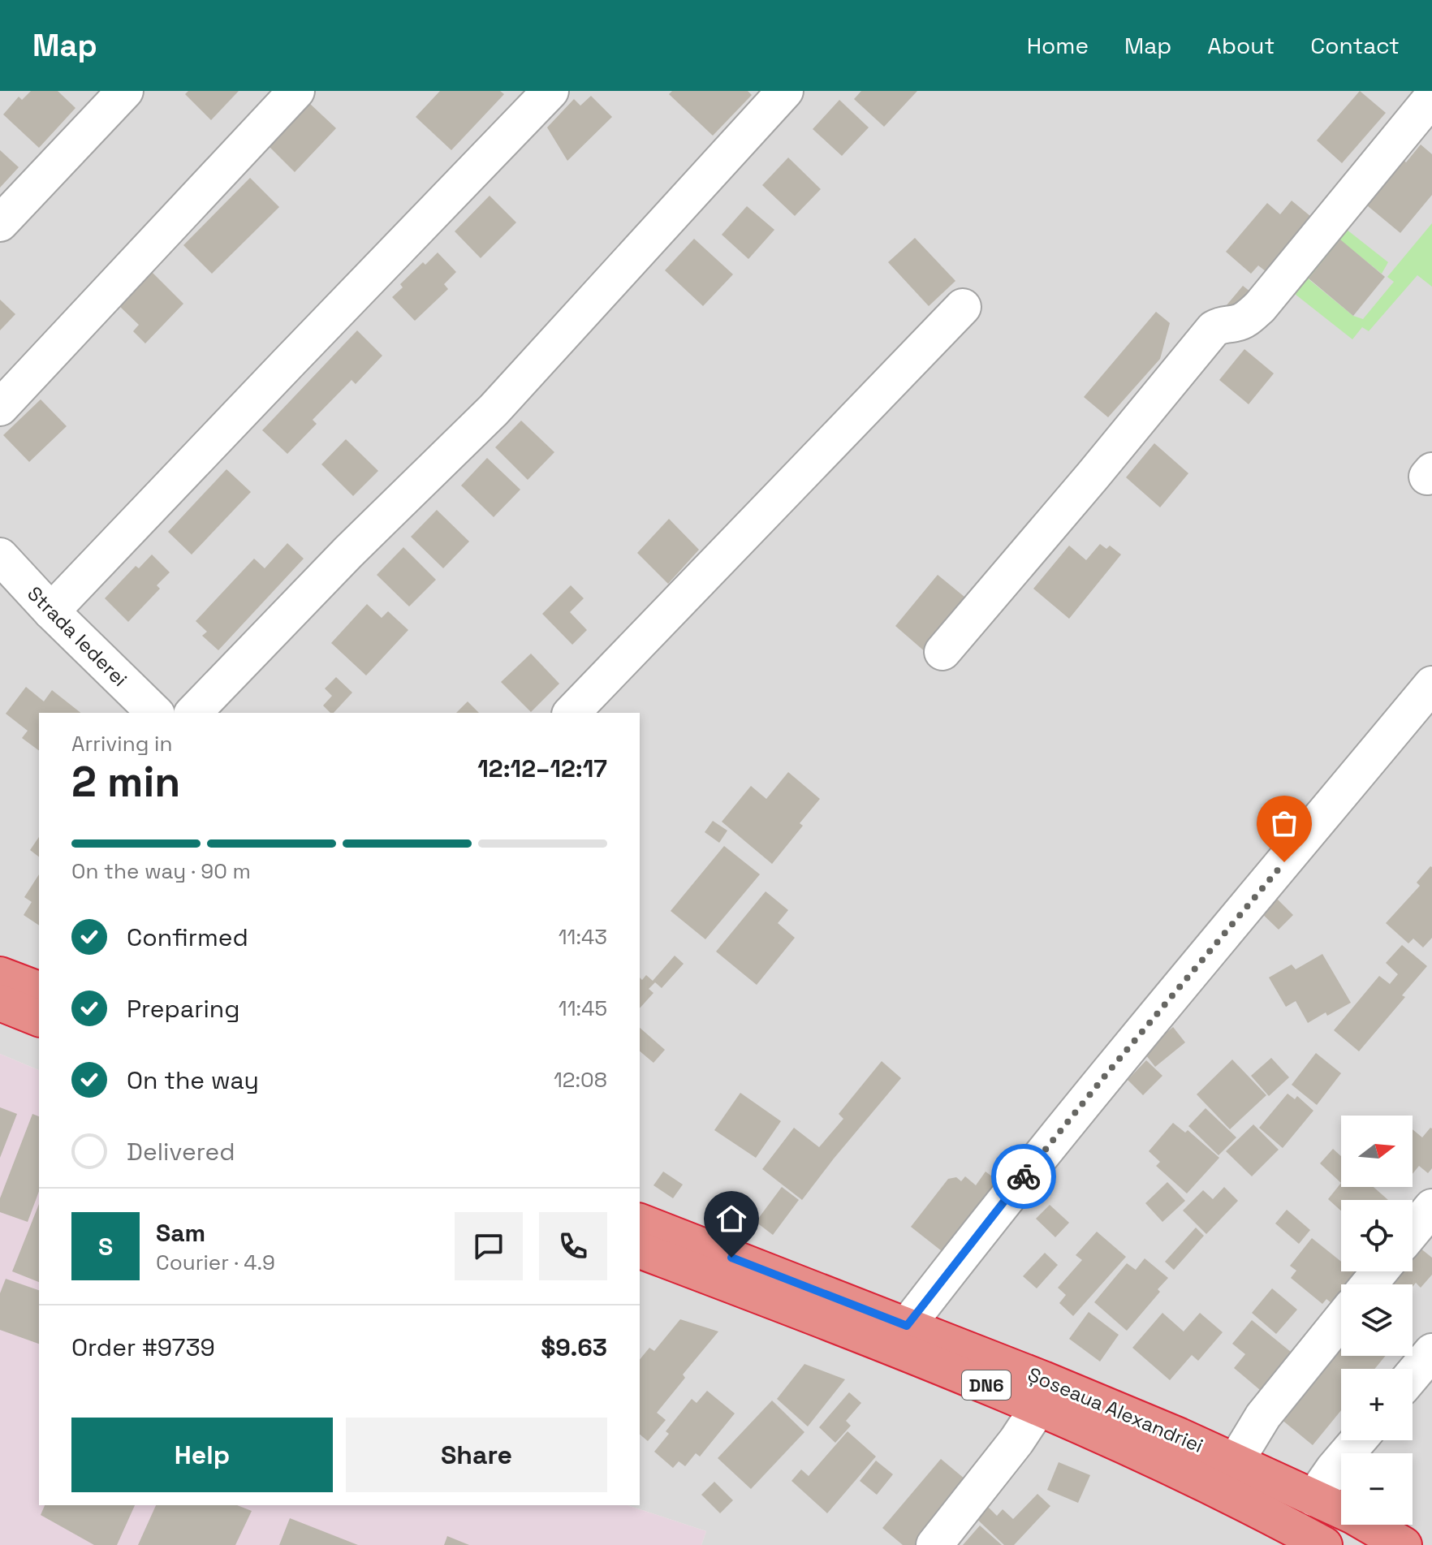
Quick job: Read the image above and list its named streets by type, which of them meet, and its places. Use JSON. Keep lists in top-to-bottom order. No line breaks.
{"streets":{"highway":["DN6","Șoseaua Alexandriei"],"street":["Strada Iederei"]},"north":"right","page":{"header":"Map","nav":["Home","Map","About","Contact"],"heading":["2 min","Arriving in","12:12–12:17"],"panel":["Sam","Courier · 4.9","Order #9739","$9.63"],"bar":"On the way · 90 m","list":[["Confirmed","11:43"],["Preparing","11:45"],["On the way","12:08"],"Delivered"],"map_buttons":["+","−"],"round":"S","buttons":["Help","Share"]}}
